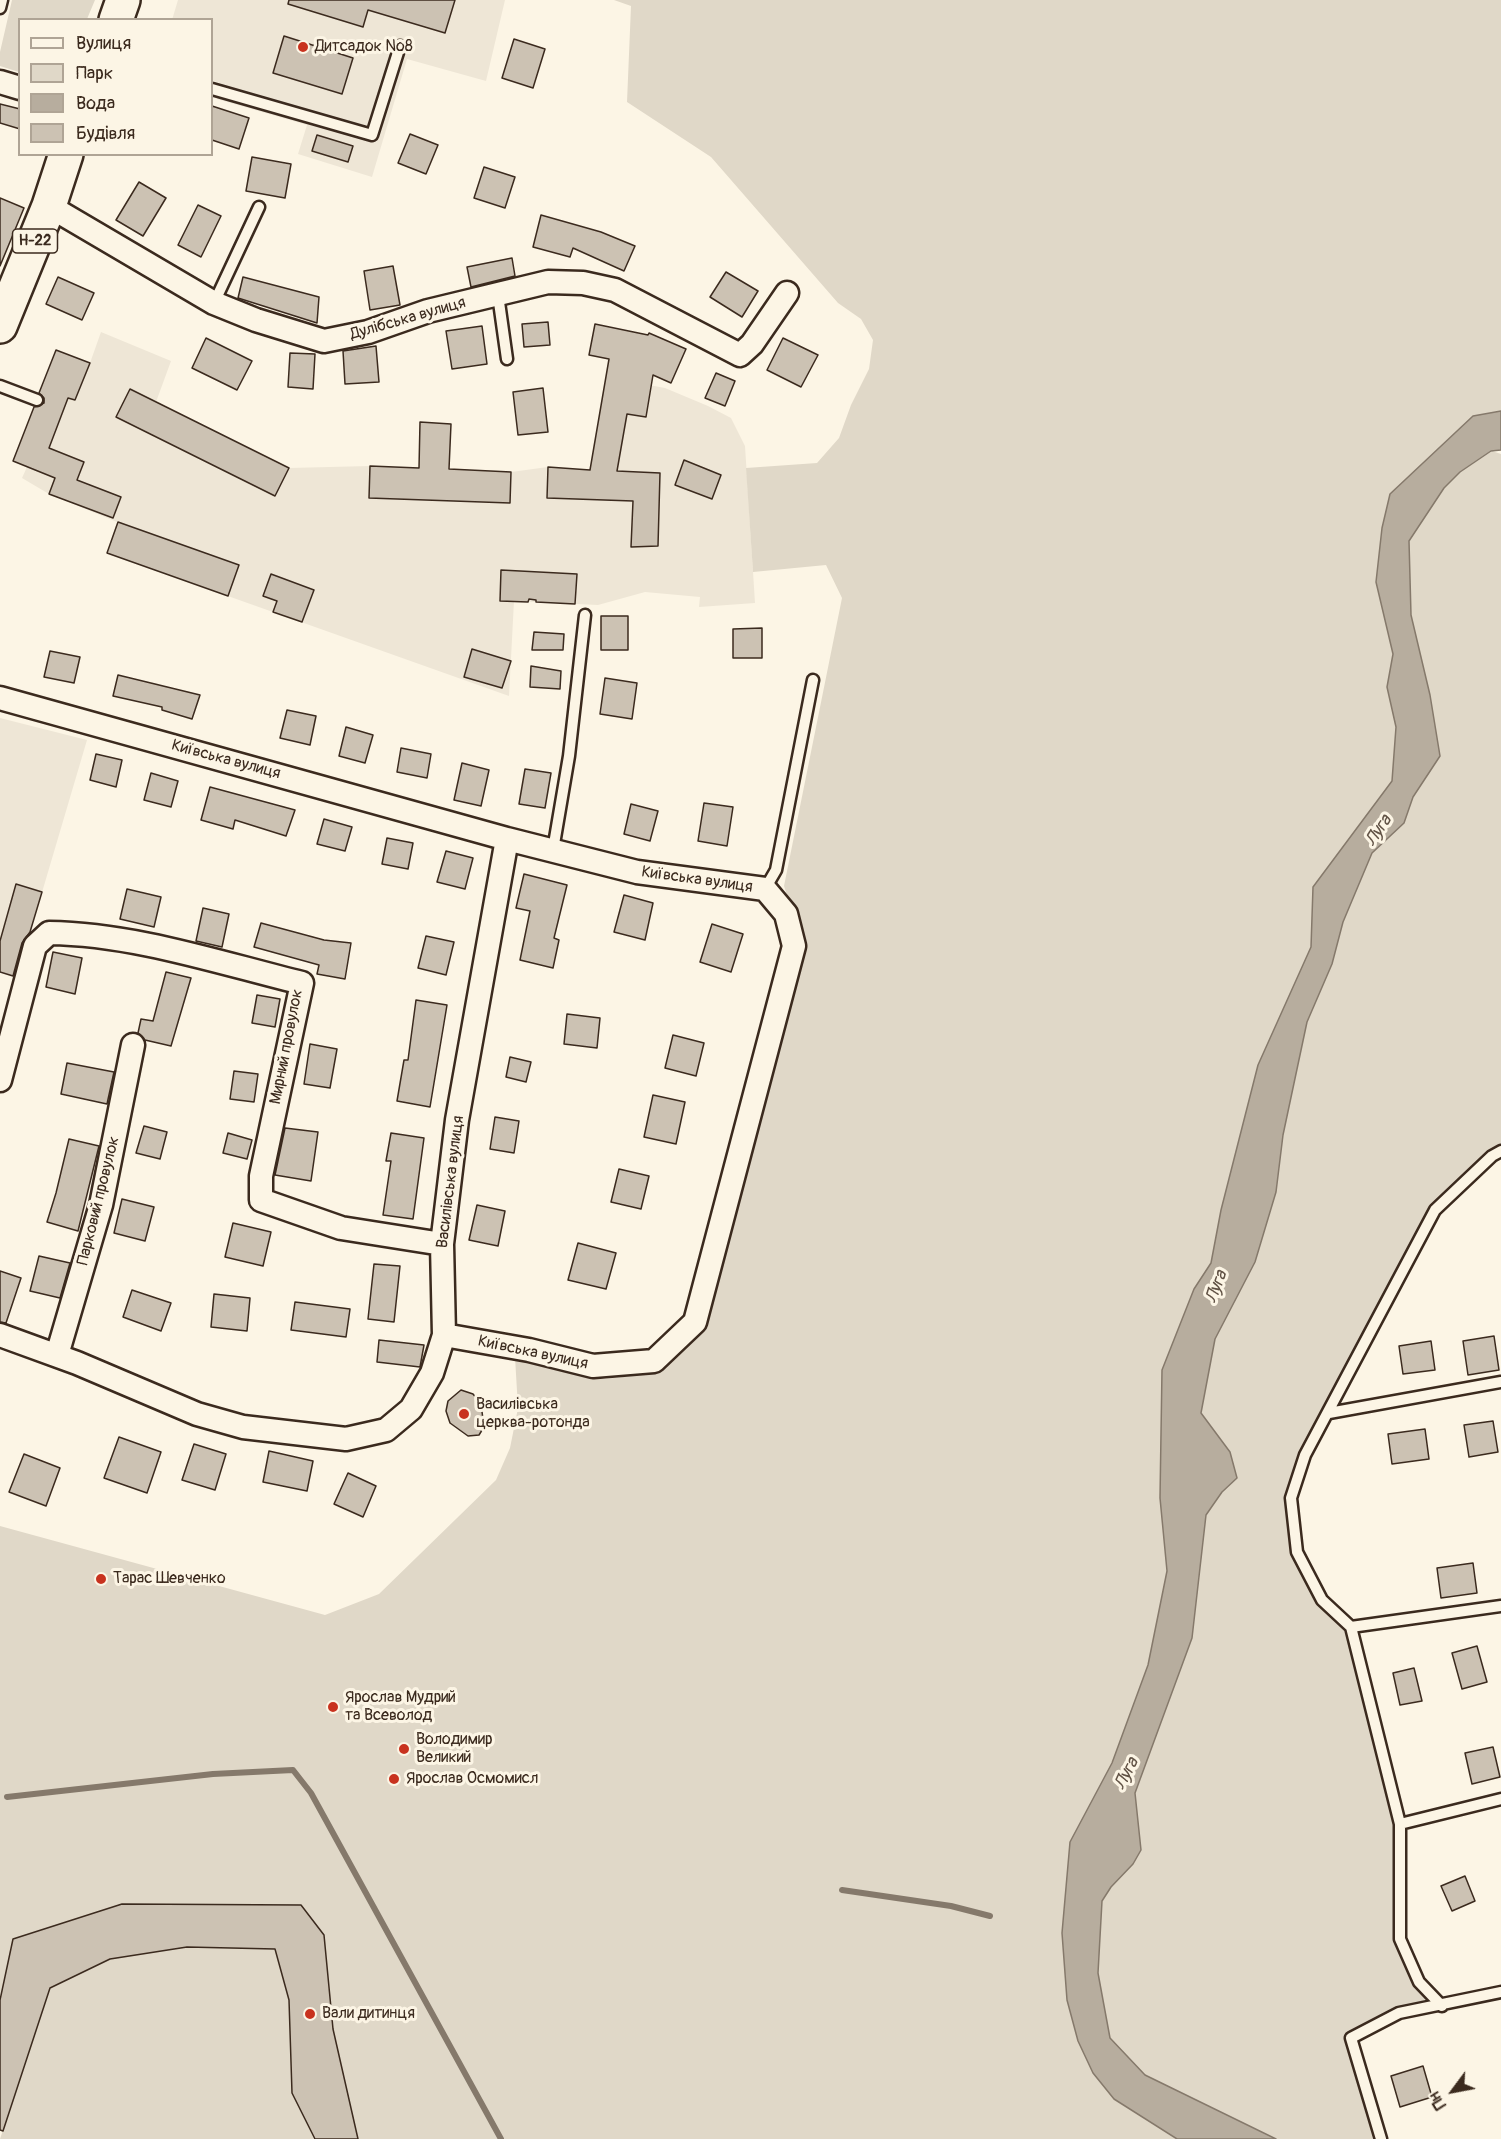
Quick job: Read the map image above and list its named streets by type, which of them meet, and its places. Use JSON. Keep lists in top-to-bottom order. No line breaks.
{"streets":{"main road":["Н-22"],"street":["Дулібська вулиця","Київська вулиця","Мирний провулок","Василівська вулиця","Парковий провулок"]},"crossings":[["Н-22","Дулібська вулиця"],["Київська вулиця","Василівська вулиця"],["Мирний провулок","Василівська вулиця"],["Василівська вулиця","Парковий провулок"]],"water":["Луга"],"places":["Дитсадок №8","Василівська церква-ротонда","Тарас Шевченко","Ярослав Мудрий та Всеволод","Володимир Великий","Ярослав Осмомисл","Вали дитинця"],"legend":["Вулиця","Парк","Вода","Будівля"],"north":"bottom left"}
